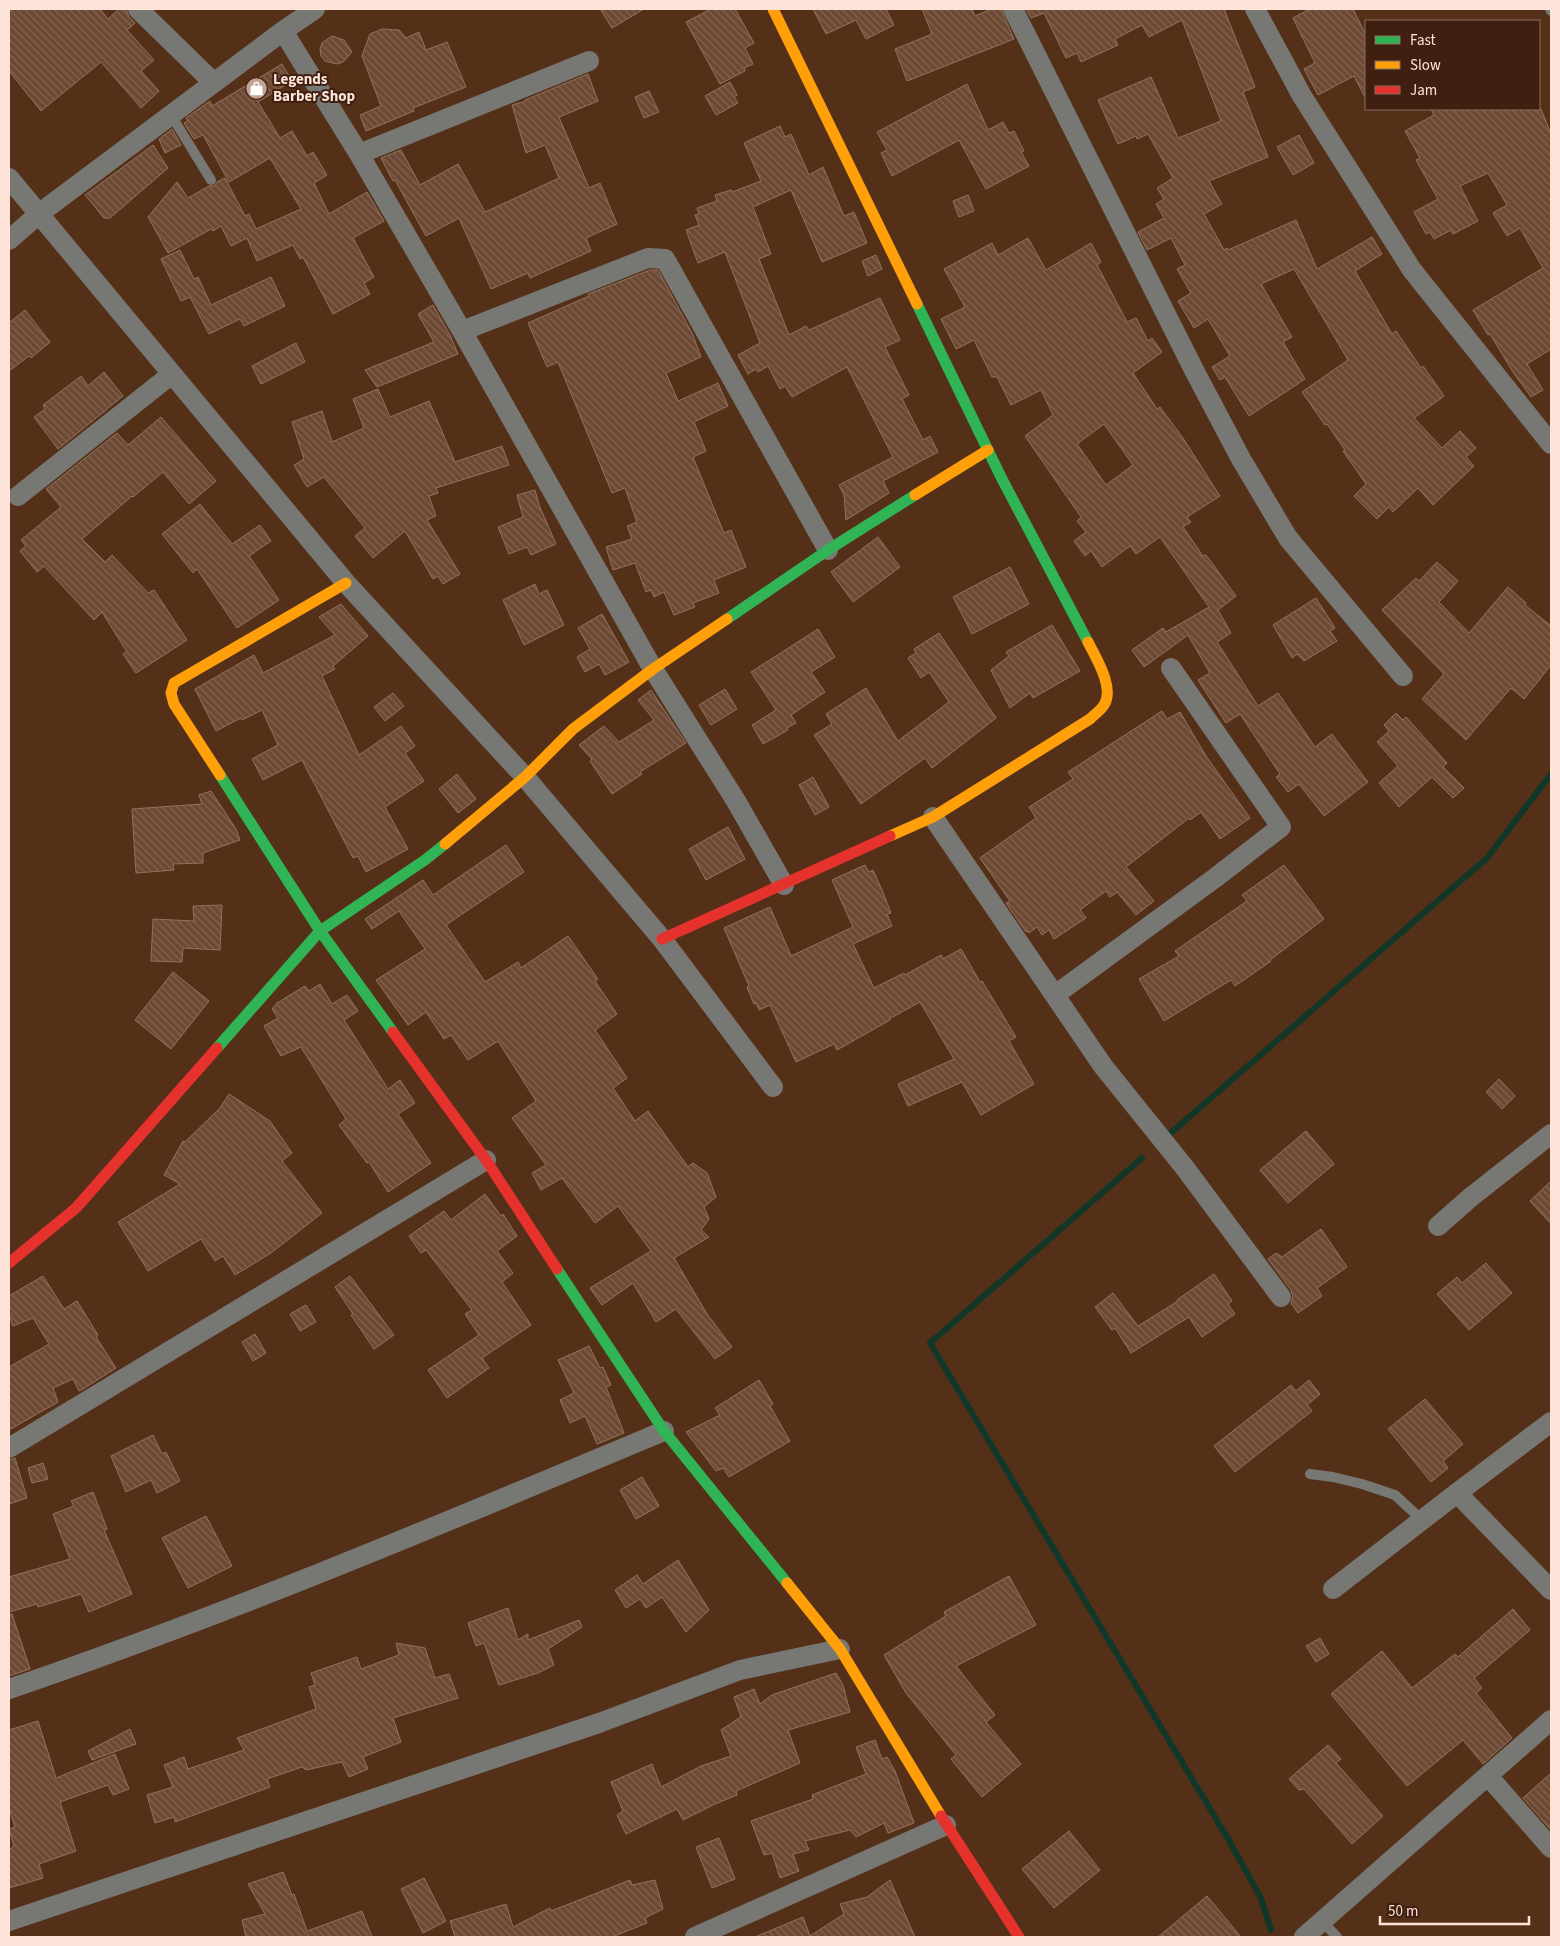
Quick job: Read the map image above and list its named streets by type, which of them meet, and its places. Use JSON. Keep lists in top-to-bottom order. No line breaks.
{"places":{"shop":["Legends Barber Shop"]},"legend":["Fast","Slow","Jam"],"scale_bar":"50 m"}
